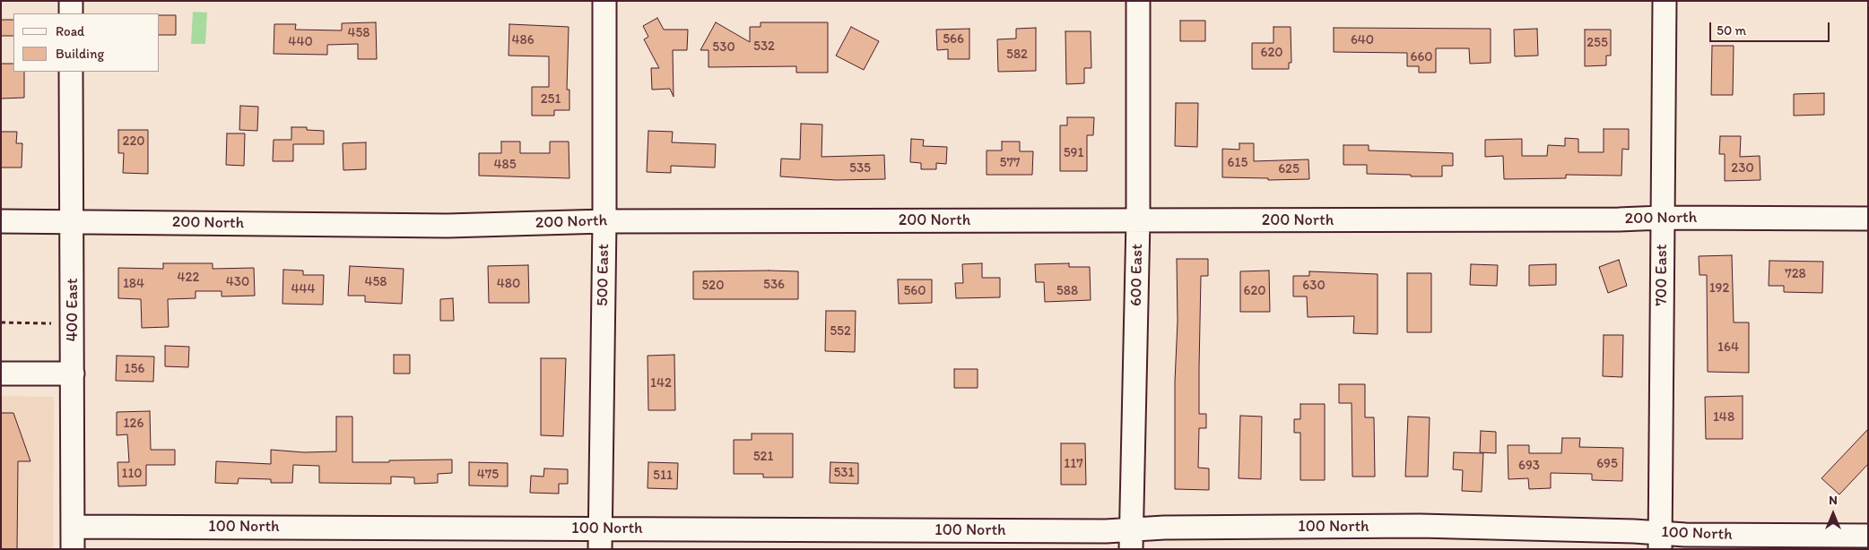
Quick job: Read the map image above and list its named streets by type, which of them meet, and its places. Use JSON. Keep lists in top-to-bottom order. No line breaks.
{"streets":{"street":["200 North","500 East","600 East","700 East","400 East","100 North"]},"crossings":[["200 North","500 East"],["200 North","600 East"],["200 North","700 East"],["200 North","400 East"],["500 East","100 North"],["600 East","100 North"],["700 East","100 North"],["400 East","100 North"]],"house_numbers":["458","566","486","640","440","255","532","530","620","582","660","251","220","591","577","615","485","535","230","625","728","422","430","458","184","480","536","520","630","192","444","560","588","620","552","164","156","142","148","126","521","117","695","693","531","110","475","511"],"legend":["Road","Building"],"scale_bar":"50 m","north":"top"}
